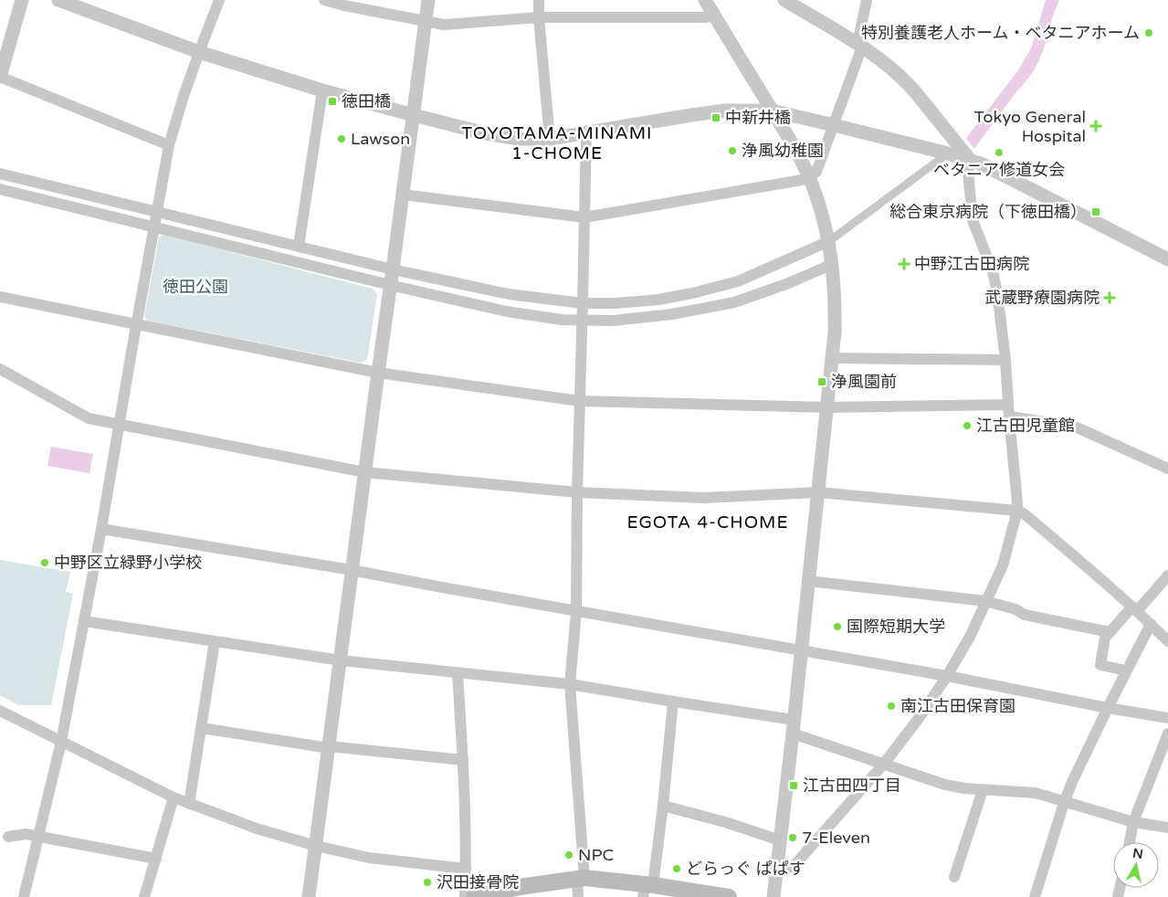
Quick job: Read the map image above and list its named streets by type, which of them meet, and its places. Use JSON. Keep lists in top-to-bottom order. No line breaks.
{"districts":["TOYOTAMA-MINAMI 1-CHOME","EGOTA 4-CHOME"],"parks":["徳田公園"],"places":{"other":["特別養護老人ホーム・ベタニアホーム","Lawson","浄風幼稚園","ベタニア修道女会","江古田児童館","中野区立緑野小学校","国際短期大学","南江古田保育園","7-Eleven","NPC","どらっぐ ぱぱす","沢田接骨院"],"transit":["徳田橋","中新井橋","総合東京病院（下徳田橋）","浄風園前","江古田四丁目"],"health":["Tokyo General Hospital","中野江古田病院","武蔵野療園病院"]},"north":"top"}
